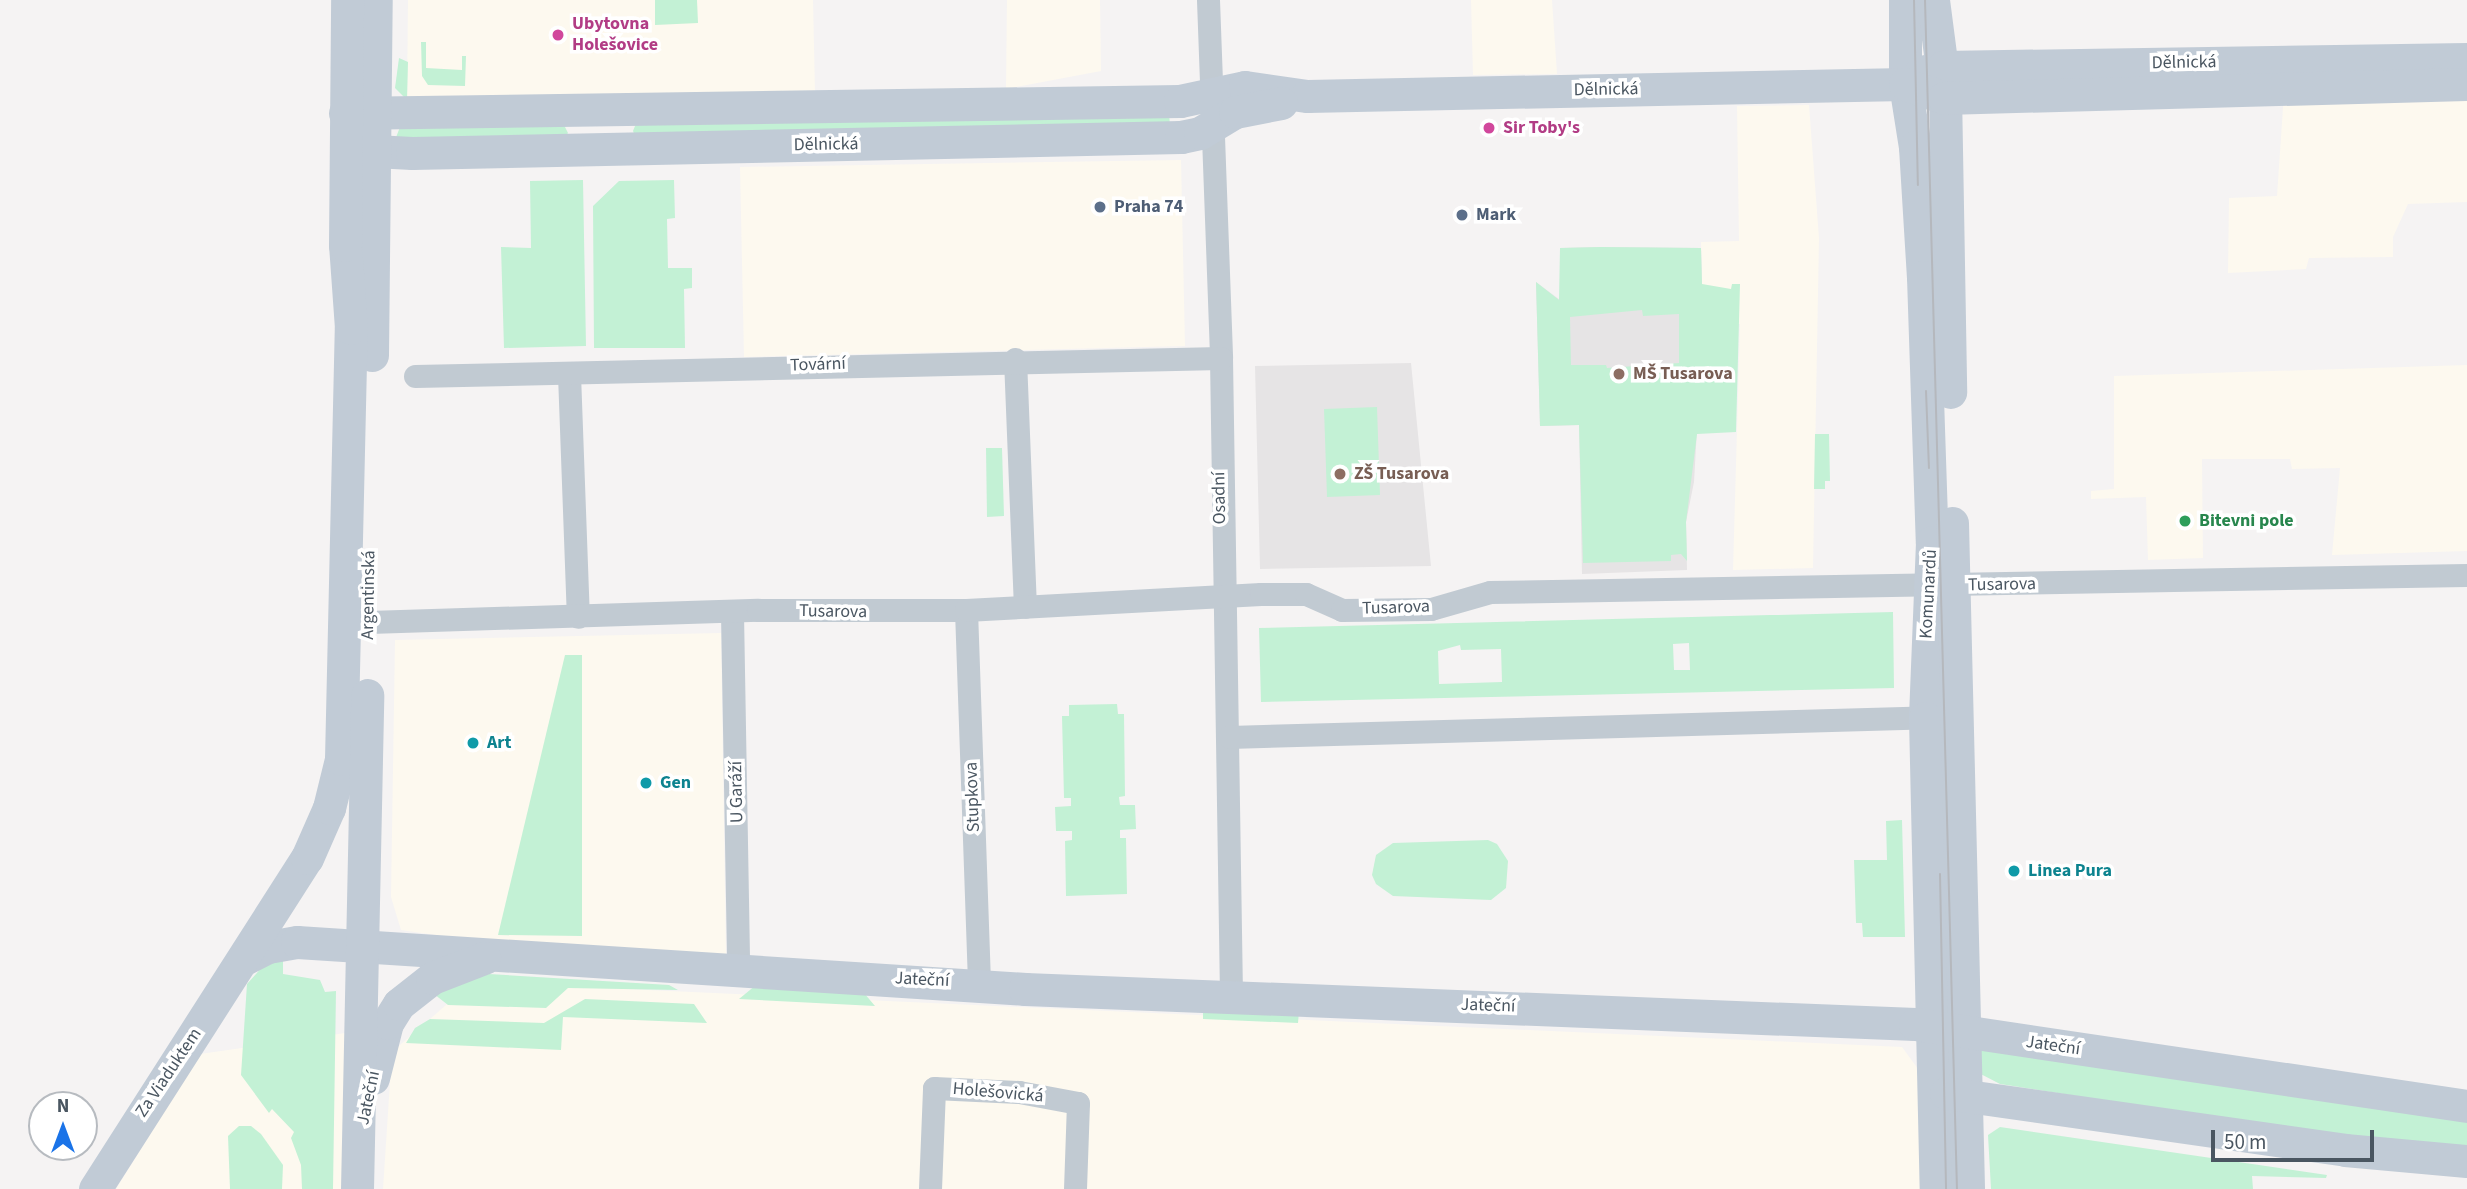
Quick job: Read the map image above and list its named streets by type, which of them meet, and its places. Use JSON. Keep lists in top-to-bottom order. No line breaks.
{"streets":{"street":["Dělnická","Tovární","Osadní","Tusarova","Komunardů","Argentinská","U Garáží","Stupkova","Jateční","Za Viaduktem","Holešovická"]},"crossings":[["Dělnická","Osadní"],["Dělnická","Komunardů"],["Dělnická","Argentinská"],["Tovární","Osadní"],["Osadní","Tusarova"],["Osadní","Jateční"],["Tusarova","Komunardů"],["Tusarova","Argentinská"],["Tusarova","U Garáží"],["Tusarova","Stupkova"],["Komunardů","Jateční"],["Argentinská","Jateční"],["Argentinská","Za Viaduktem"],["U Garáží","Jateční"],["Stupkova","Jateční"],["Jateční","Za Viaduktem"]],"places":["Ubytovna Holešovice","Sir Toby's","Praha 74","Mark","MŠ Tusarova","ZŠ Tusarova","Bitevni pole","Art","Gen","Linea Pura"],"scale_bar":"50 m","north":"top"}
